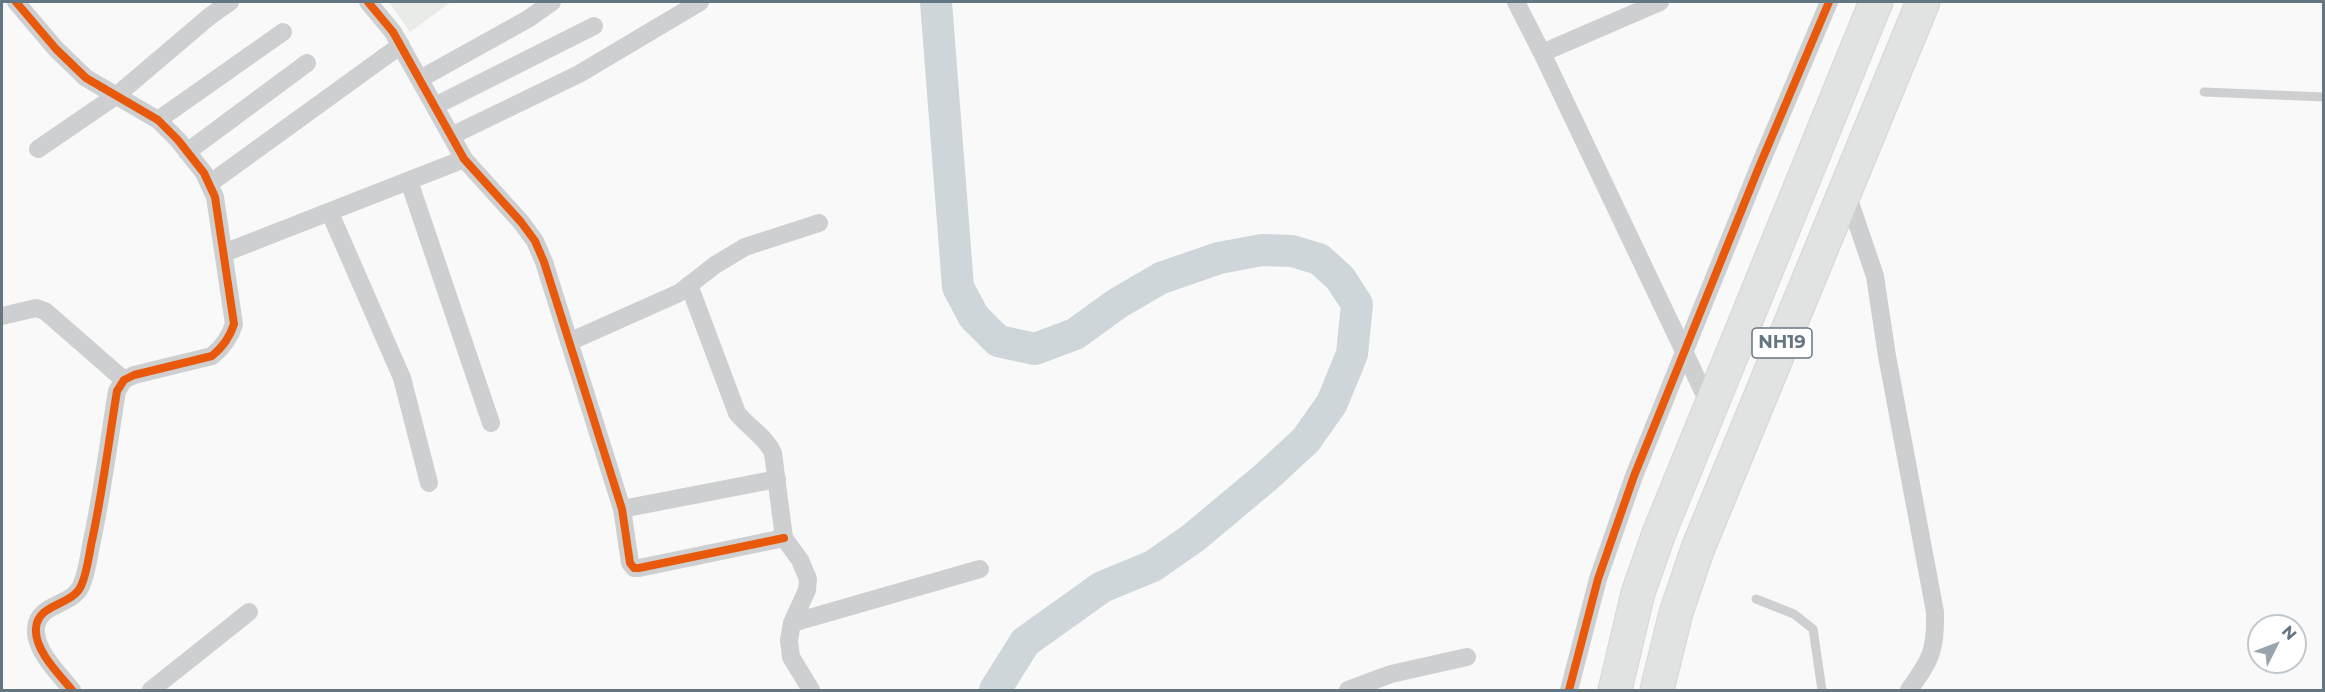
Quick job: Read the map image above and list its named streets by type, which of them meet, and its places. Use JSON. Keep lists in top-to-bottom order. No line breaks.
{"streets":{"highway":["NH19"]},"north":"top right"}
